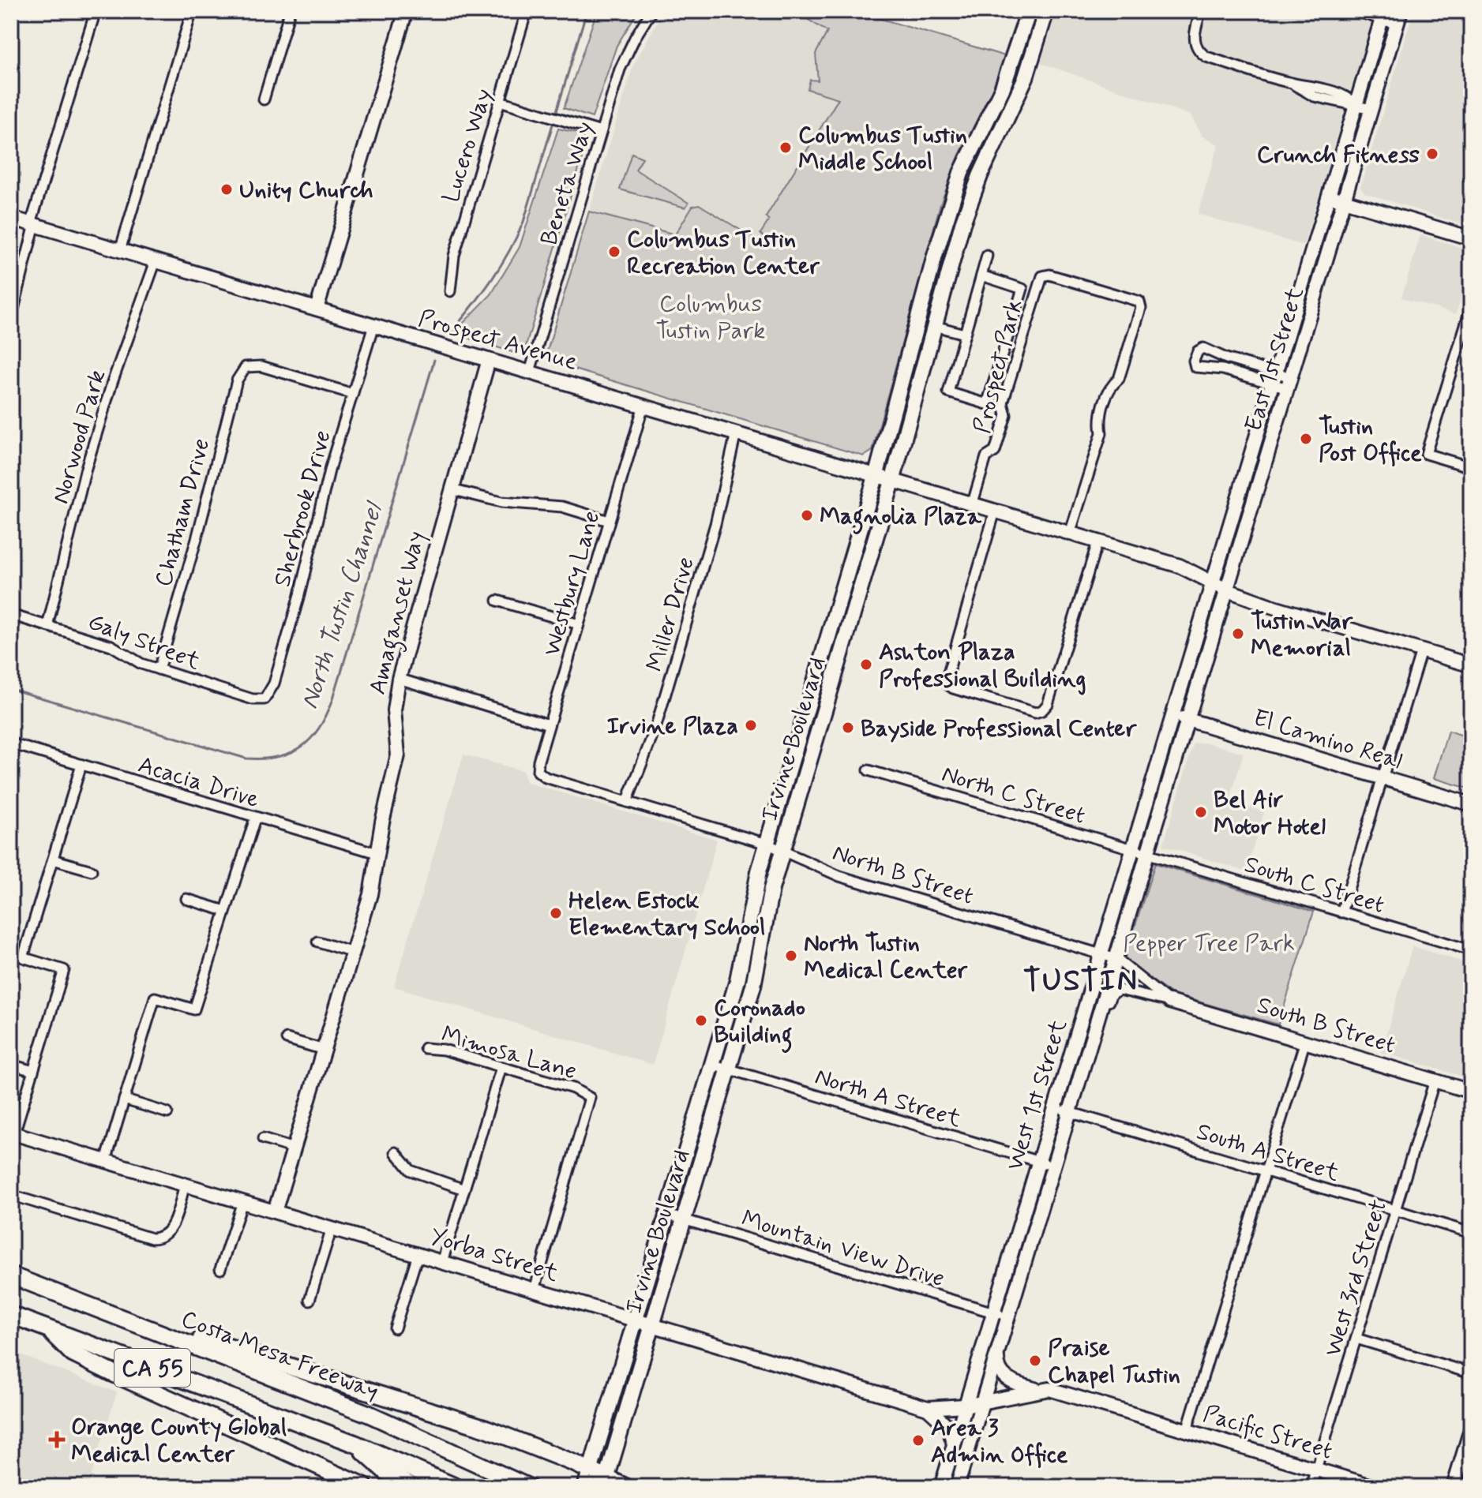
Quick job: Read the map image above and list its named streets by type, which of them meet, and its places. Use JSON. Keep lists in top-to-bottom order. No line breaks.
{"streets":{"highway":["Costa Mesa Freeway","CA 55"],"main road":["Prospect Avenue","East 1st Street","Amaganset Way","Irvine Boulevard","El Camino Real","South B Street","West 1st Street","Yorba Street","Pacific Street"],"street":["Lucero Way","Beneta Way","Prospect Park","Norwood Park","Sherbrook Drive","Chatham Drive","Westbury Lane","Miller Drive","Galy Street","Acacia Drive","North C Street","North B Street","South C Street","Mimosa Lane","North A Street","South A Street","Mountain View Drive","West 3rd Street"]},"crossings":[["Beneta Way","Prospect Avenue"],["Prospect Avenue","East 1st Street"],["Prospect Avenue","Prospect Park"],["Prospect Avenue","Norwood Park"],["Prospect Avenue","Sherbrook Drive"],["Prospect Avenue","Westbury Lane"],["Prospect Avenue","Amaganset Way"],["Prospect Avenue","Miller Drive"],["Prospect Avenue","Irvine Boulevard"],["East 1st Street","El Camino Real"],["East 1st Street","West 1st Street"],["Norwood Park","Galy Street"],["Sherbrook Drive","Chatham Drive"],["Sherbrook Drive","Galy Street"],["Chatham Drive","Galy Street"],["Westbury Lane","North B Street"],["Amaganset Way","Acacia Drive"],["Amaganset Way","Yorba Street"],["Miller Drive","North B Street"],["Irvine Boulevard","North B Street"],["Irvine Boulevard","North A Street"],["Irvine Boulevard","Mountain View Drive"],["Irvine Boulevard","Yorba Street"],["El Camino Real","West 1st Street"],["North C Street","South C Street"],["North C Street","West 1st Street"],["North B Street","South B Street"],["North B Street","West 1st Street"],["South C Street","West 1st Street"],["South B Street","West 1st Street"],["South B Street","West 3rd Street"],["Mimosa Lane","Yorba Street"],["West 1st Street","North A Street"],["West 1st Street","South A Street"],["West 1st Street","Mountain View Drive"],["West 1st Street","Yorba Street"],["West 1st Street","Pacific Street"],["South A Street","West 3rd Street"],["Yorba Street","Pacific Street"],["West 3rd Street","Pacific Street"]],"districts":["TUSTIN"],"water":["North Tustin Channel"],"parks":["Columbus Tustin Park","Pepper Tree Park"],"places":{"other":["Columbus Tustin Middle School","Crunch Fitness","Unity Church","Columbus Tustin Recreation Center","Tustin Post Office","Magnolia Plaza","Tustin War Memorial","Ashton Plaza Professional Building","Irvine Plaza","Bayside Professional Center","Bel Air Motor Hotel","Helen Estock Elementary School","North Tustin Medical Center","Coronado Building","Praise Chapel Tustin","Area 3 Admin Office"],"health":["Orange County Global Medical Center"]}}
